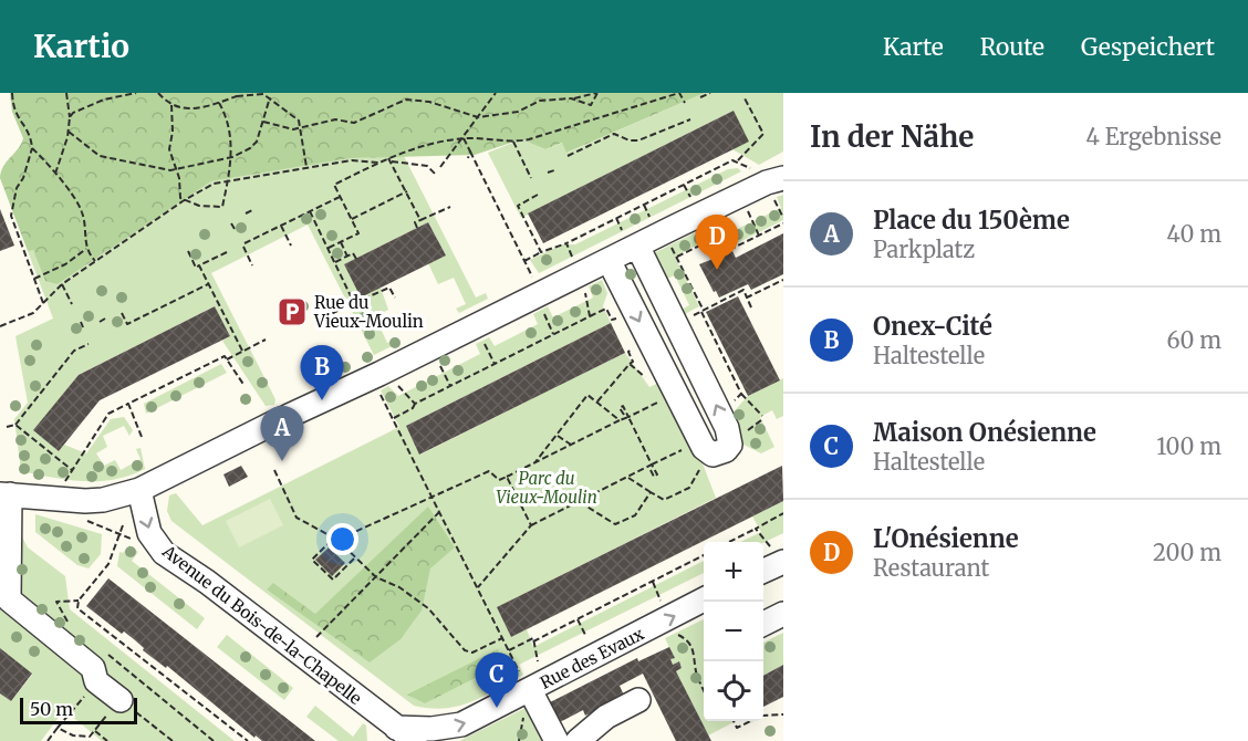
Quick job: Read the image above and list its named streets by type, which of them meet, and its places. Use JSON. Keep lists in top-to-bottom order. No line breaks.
{"streets":{"street":["Avenue du Bois-de-la-Chapelle","Rue des Evaux"]},"crossings":[["Avenue du Bois-de-la-Chapelle","Rue des Evaux"]],"one_way":["Rue des Evaux"],"parks":["Parc du Vieux-Moulin"],"places":{"parking":["Rue du Vieux-Moulin"]},"scale_bar":"50 m","page":{"header":"Kartio","nav":["Karte","Route","Gespeichert"],"heading":["In der Nähe","4 Ergebnisse"],"list":[{"mark":"A","name":"Place du 150ème","note":"Parkplatz","value":"40 m"},{"mark":"B","name":"Onex-Cité","note":"Haltestelle","value":"60 m"},{"mark":"C","name":"Maison Onésienne","note":"Haltestelle","value":"100 m"},{"mark":"D","name":"L'Onésienne","note":"Restaurant","value":"200 m"}],"pins":["D","B","A","C"],"map_buttons":["+","−"],"scale":"50 m"}}
